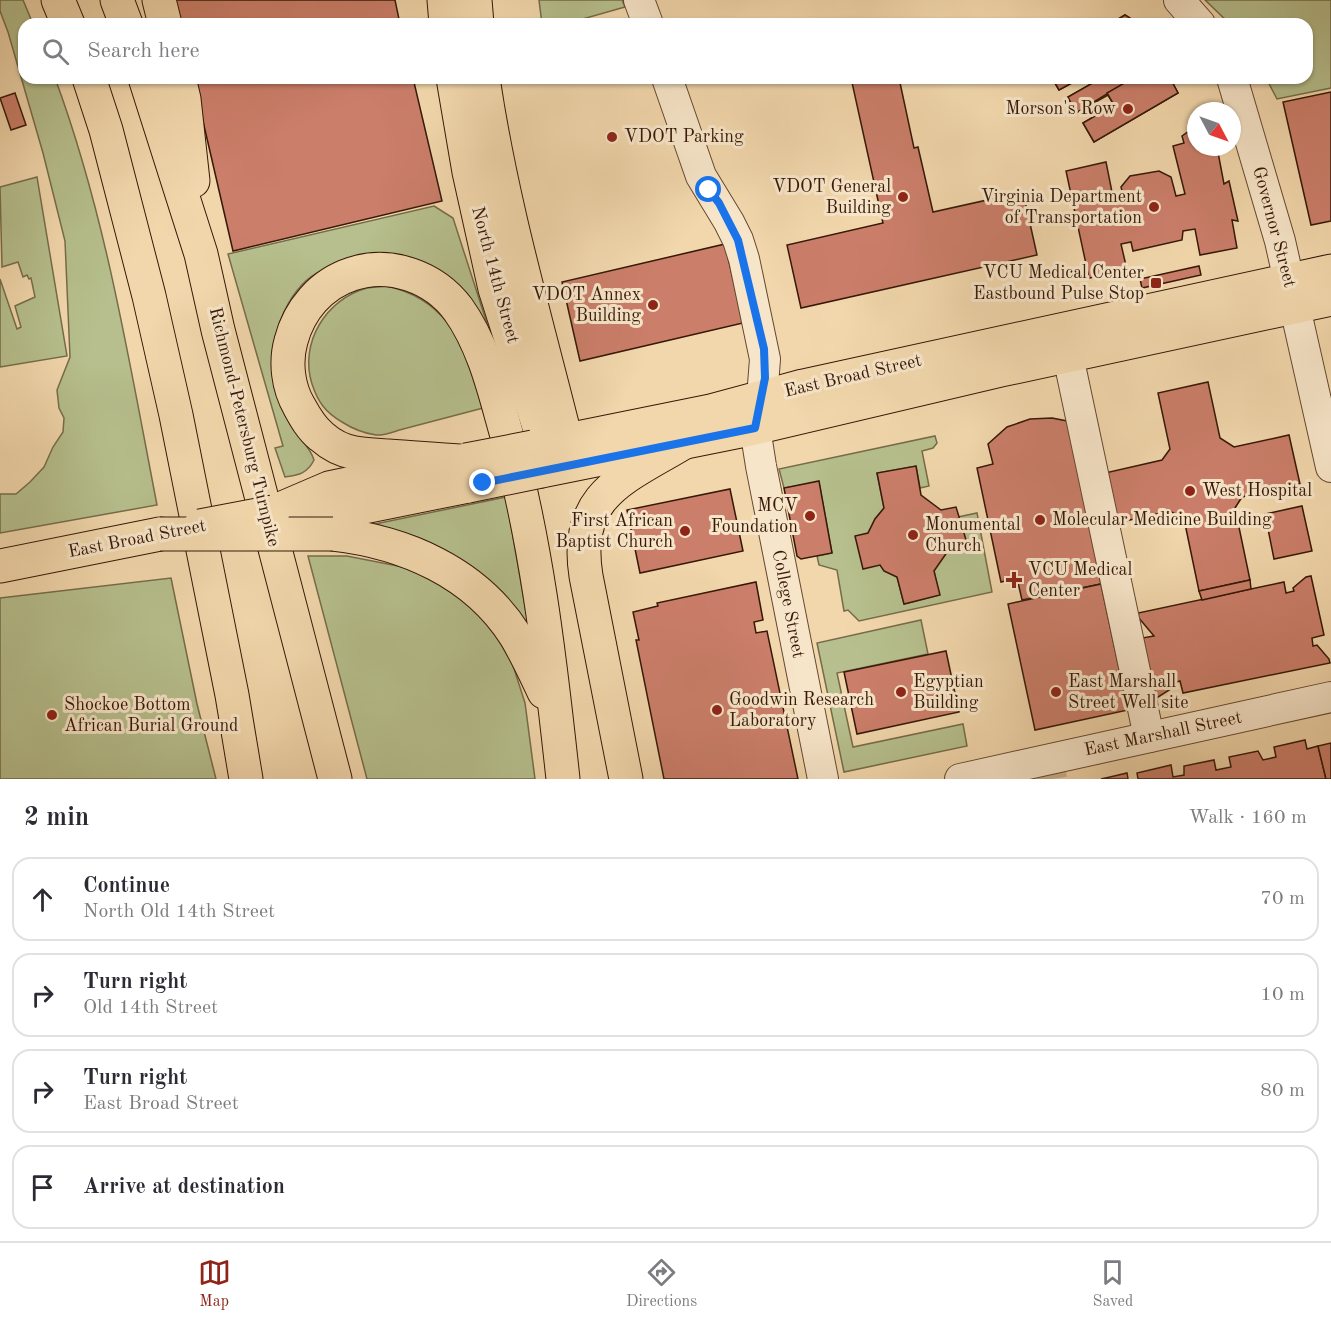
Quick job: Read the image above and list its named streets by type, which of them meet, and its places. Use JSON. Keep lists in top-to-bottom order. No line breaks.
{"streets":{"main road":["North 14th Street","East Broad Street","Richmond-Petersburg Turnpike"],"street":["Governor Street","College Street","East Marshall Street"]},"crossings":[["Governor Street","East Broad Street"],["North 14th Street","East Broad Street"],["East Broad Street","College Street"]],"places":{"other":["Morson's Row","VDOT Parking","VDOT General Building","Virginia Department of Transportation","VDOT Annex Building","West Hospital","MCV Foundation","Molecular Medicine Building","First African Baptist Church","Monumental Church","Egyptian Building","East Marshall Street Well site","Goodwin Research Laboratory","Shockoe Bottom African Burial Ground"],"transit":["VCU Medical Center Eastbound Pulse Stop"],"health":["VCU Medical Center"]},"north":"bottom right","page":{"search":"Search here","heading":["2 min","Walk · 160 m"],"list":[["Continue","North Old 14th Street","70 m"],["Turn right","Old 14th Street","10 m"],["Turn right","East Broad Street","80 m"],"Arrive at destination"],"nav":["Map","Directions","Saved"]}}
